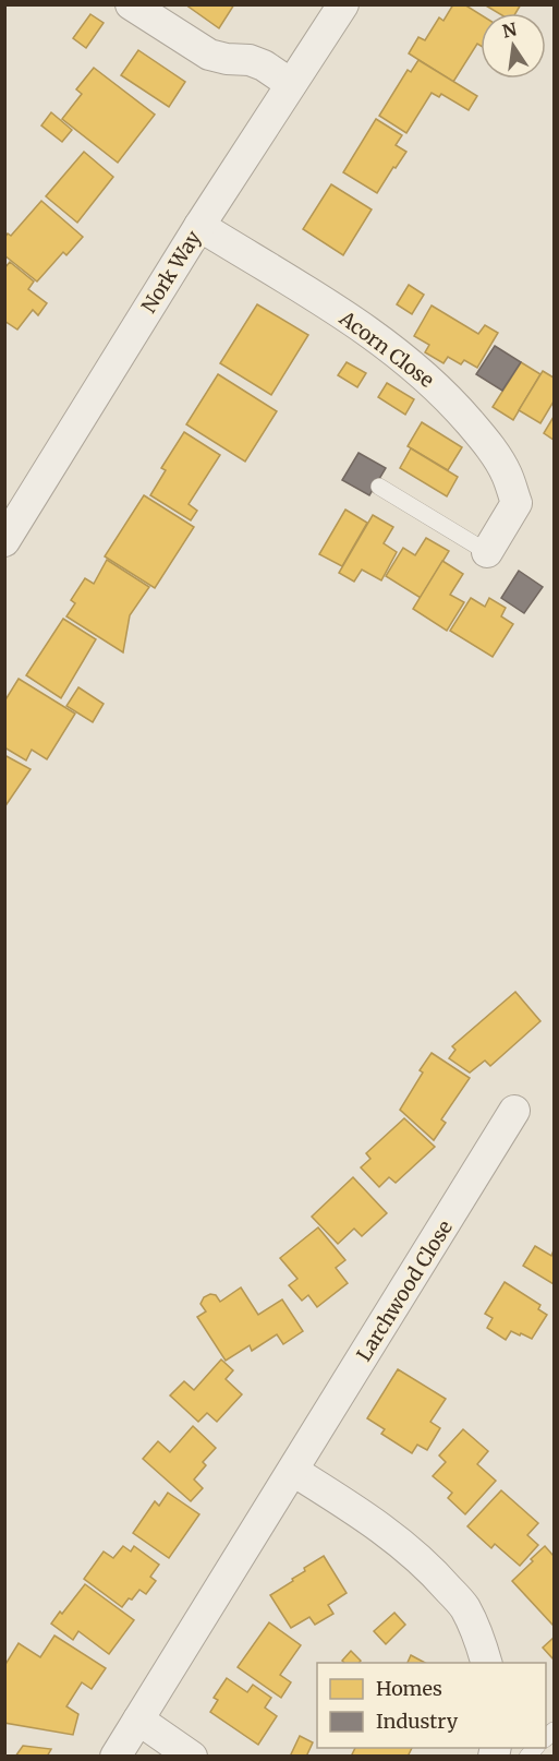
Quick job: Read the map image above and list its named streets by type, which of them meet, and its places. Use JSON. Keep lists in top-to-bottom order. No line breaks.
{"streets":{"street":["Nork Way","Acorn Close","Larchwood Close"]},"crossings":[["Nork Way","Acorn Close"]],"legend":["Homes","Industry"],"north":"top"}
